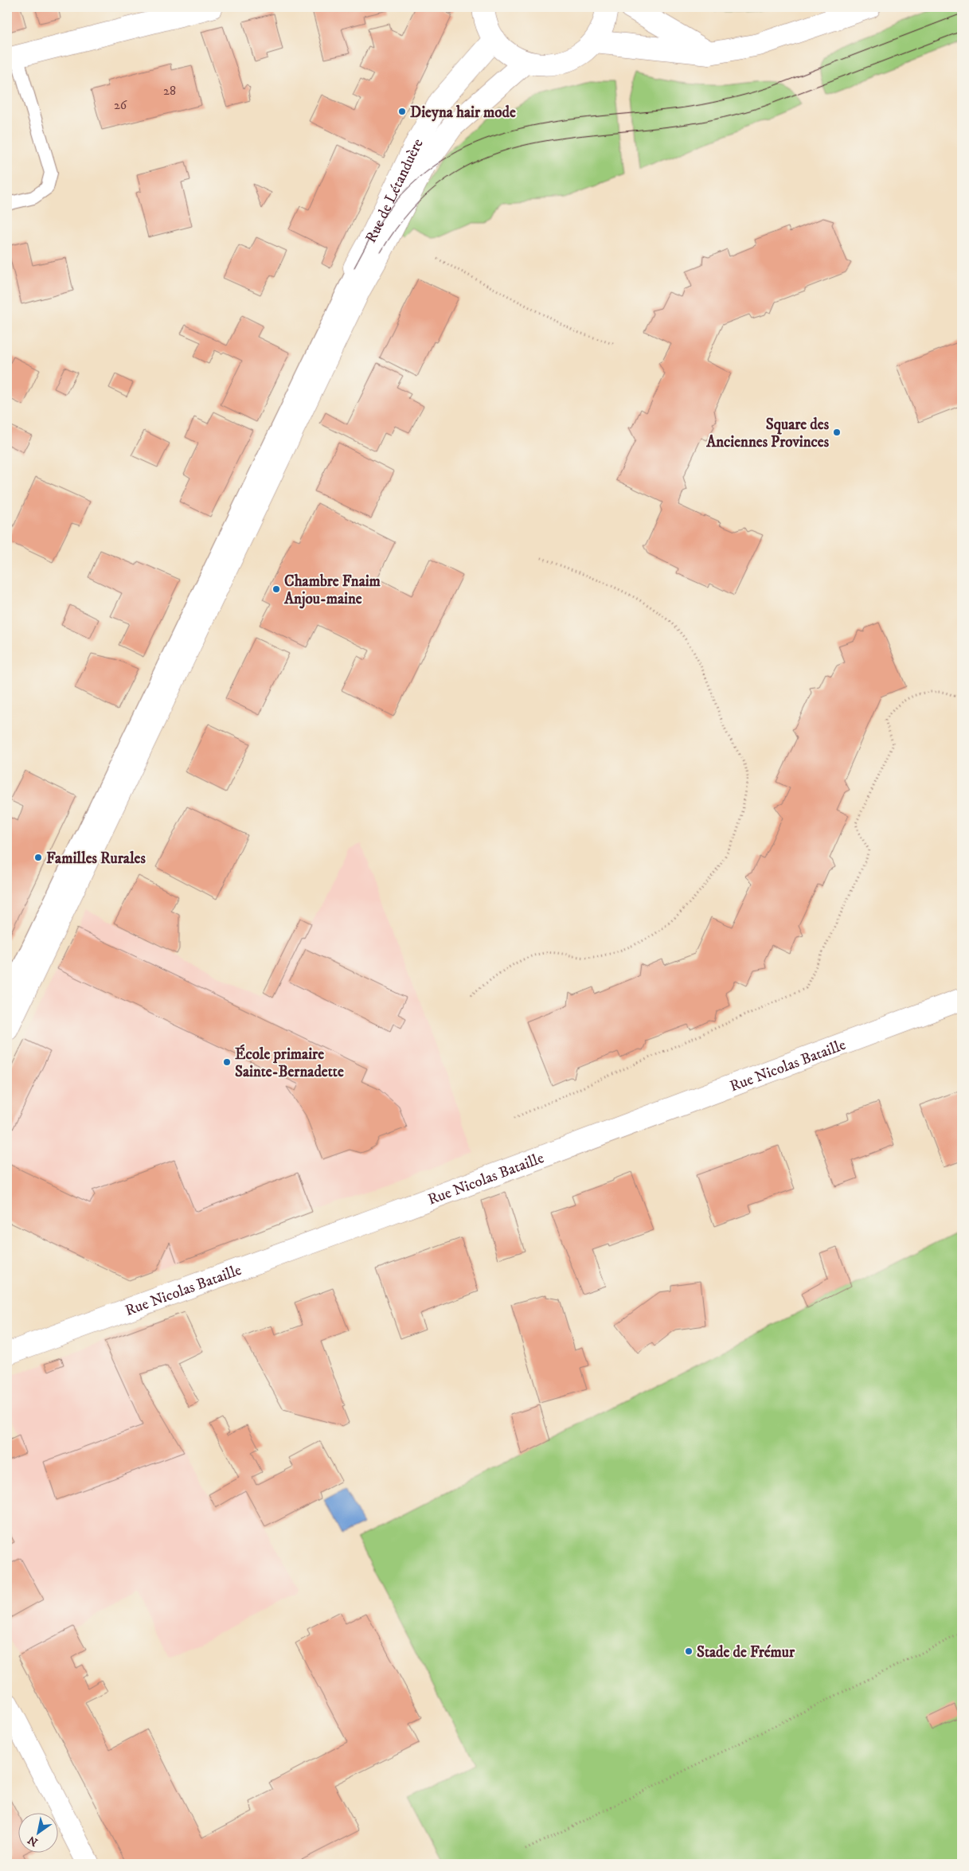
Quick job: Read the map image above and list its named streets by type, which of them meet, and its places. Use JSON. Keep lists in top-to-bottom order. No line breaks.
{"streets":{"street":["Rue de Létanduère","Rue Nicolas Bataille"]},"places":["Dieyna hair mode","Square des Anciennes Provinces","Chambre Fnaim Anjou-maine","Familles Rurales","École primaire Sainte-Bernadette","Stade de Frémur"],"house_numbers":["28","26"],"north":"bottom left"}
